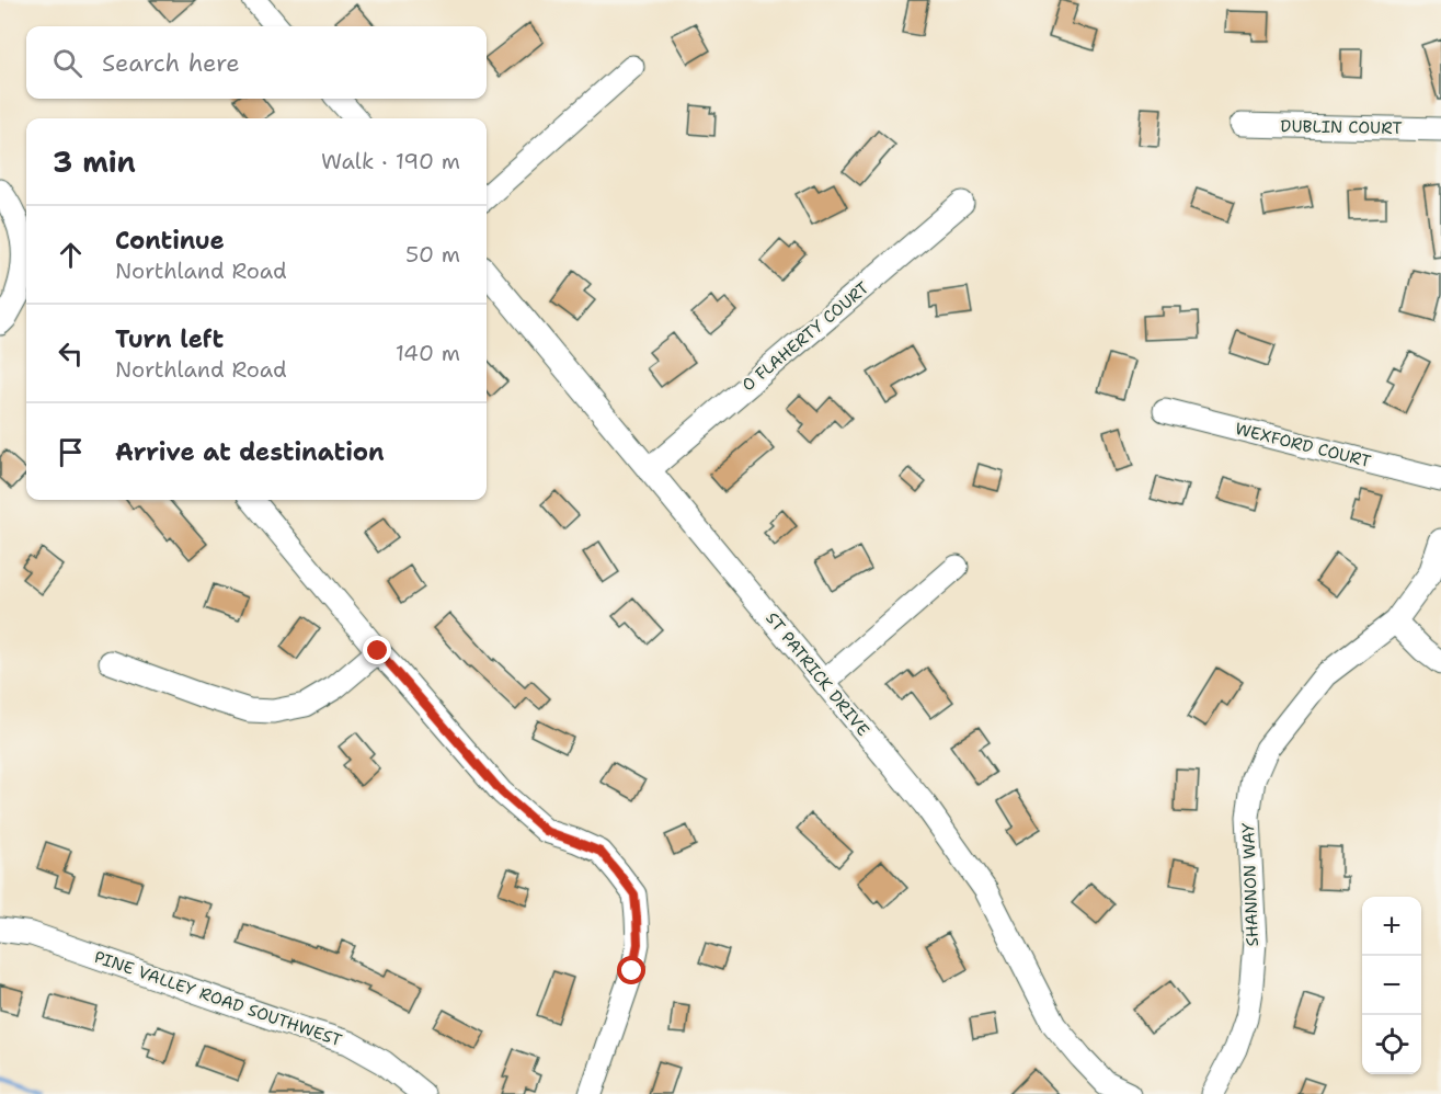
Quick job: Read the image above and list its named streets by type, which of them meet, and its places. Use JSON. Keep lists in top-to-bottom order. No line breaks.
{"streets":{"street":["DUBLIN COURT","O FLAHERTY COURT","WEXFORD COURT","ST PATRICK DRIVE","SHANNON WAY","PINE VALLEY ROAD SOUTHWEST"]},"crossings":[["O FLAHERTY COURT","ST PATRICK DRIVE"]],"page":{"search":"Search here","heading":["3 min","Walk · 190 m"],"list":[["Continue","Northland Road","50 m"],["Turn left","Northland Road","140 m"],"Arrive at destination"],"map_buttons":["+","−"]}}
